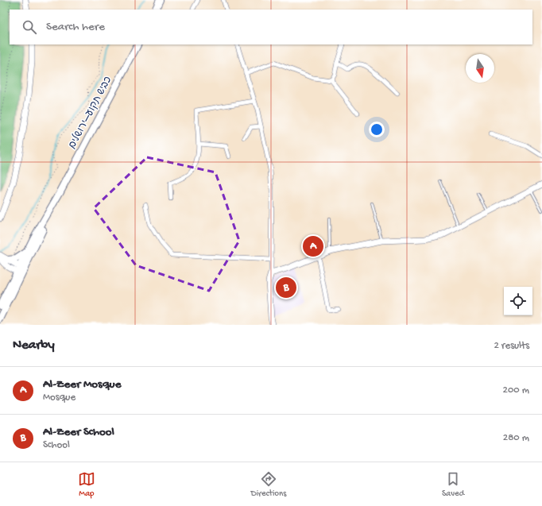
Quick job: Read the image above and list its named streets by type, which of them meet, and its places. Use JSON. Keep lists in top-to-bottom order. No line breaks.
{"streets":{"main road":["כביש תקוע–ירושלים"]},"north":"bottom","page":{"search":"Search here","pins":["A","B"],"heading":["Nearby","2 results"],"list":[{"mark":"A","name":"Al-Zeer Mosque","note":"Mosque","value":"200 m"},{"mark":"B","name":"Al-Zeer School","note":"School","value":"280 m"}],"nav":["Map","Directions","Saved"]}}
